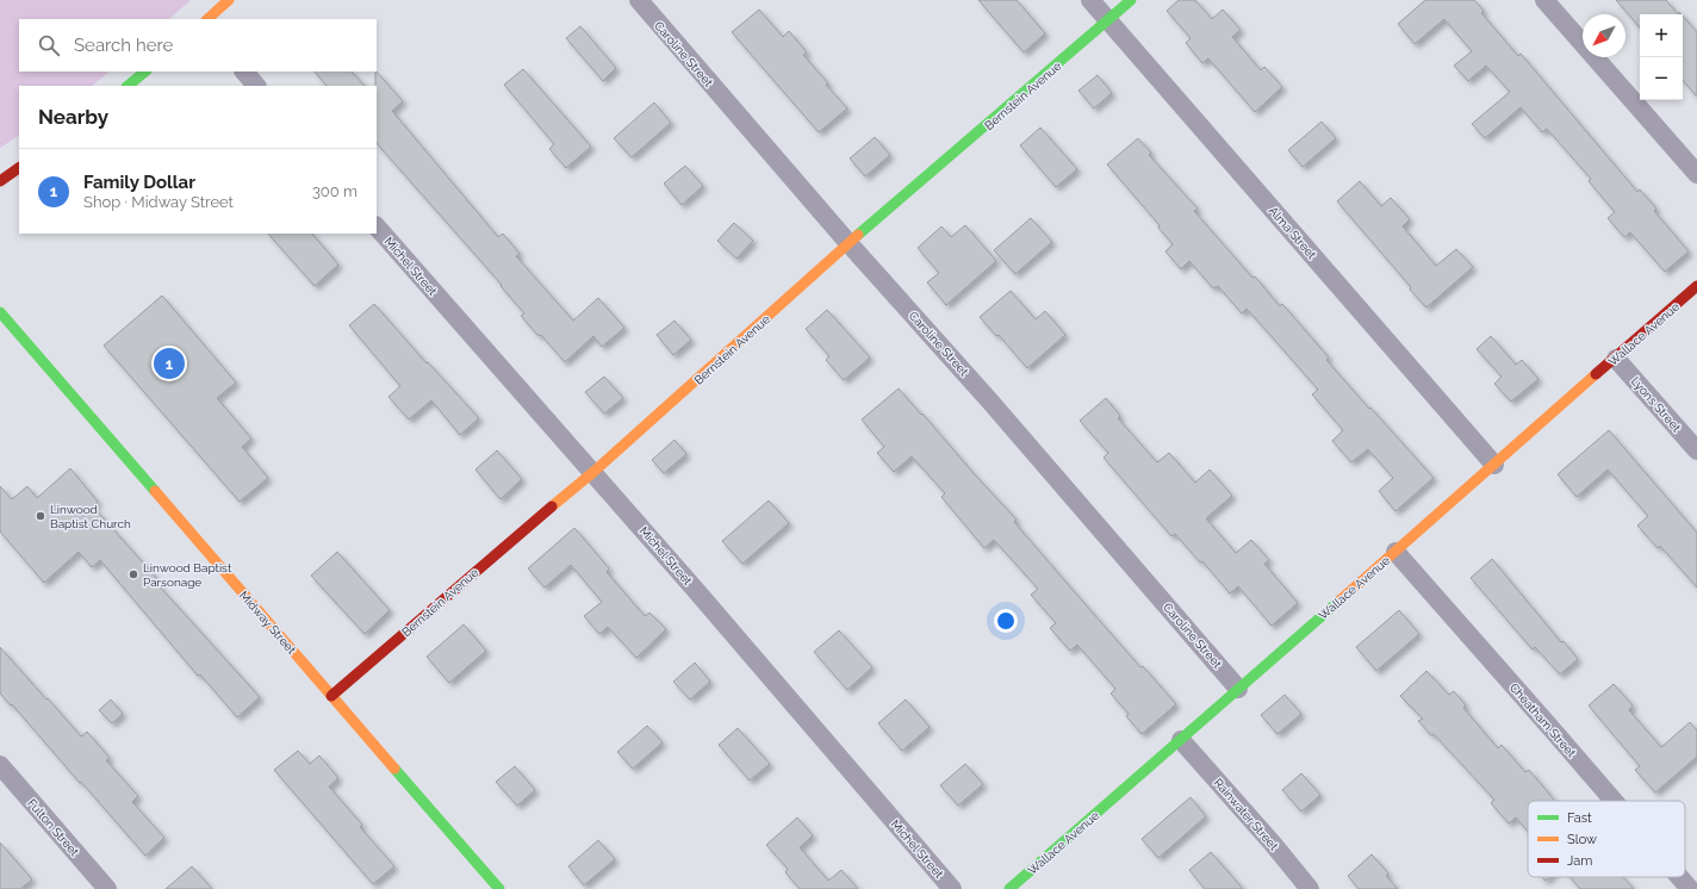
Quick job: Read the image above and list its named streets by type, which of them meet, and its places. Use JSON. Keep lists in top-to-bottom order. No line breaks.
{"streets":{"street":["Caroline Street","Bernstein Avenue","Alma Street","Michel Street","Wallace Avenue","Lyons Street","Midway Street","Cheatham Street","Rainwater Street","Fulton Street"]},"crossings":[["Caroline Street","Bernstein Avenue"],["Caroline Street","Wallace Avenue"],["Bernstein Avenue","Alma Street"],["Bernstein Avenue","Michel Street"],["Bernstein Avenue","Midway Street"],["Alma Street","Wallace Avenue"],["Wallace Avenue","Lyons Street"],["Wallace Avenue","Cheatham Street"],["Wallace Avenue","Rainwater Street"]],"places":["Linwood Baptist Church","Linwood Baptist Parsonage"],"legend":["Fast","Slow","Jam"],"north":"bottom left","page":{"map_buttons":["+","−"],"search":"Search here","heading":"Nearby","list":[{"mark":"1","name":"Family Dollar","note":"Shop · Midway Street","value":"300 m"}],"pins":"1"}}
